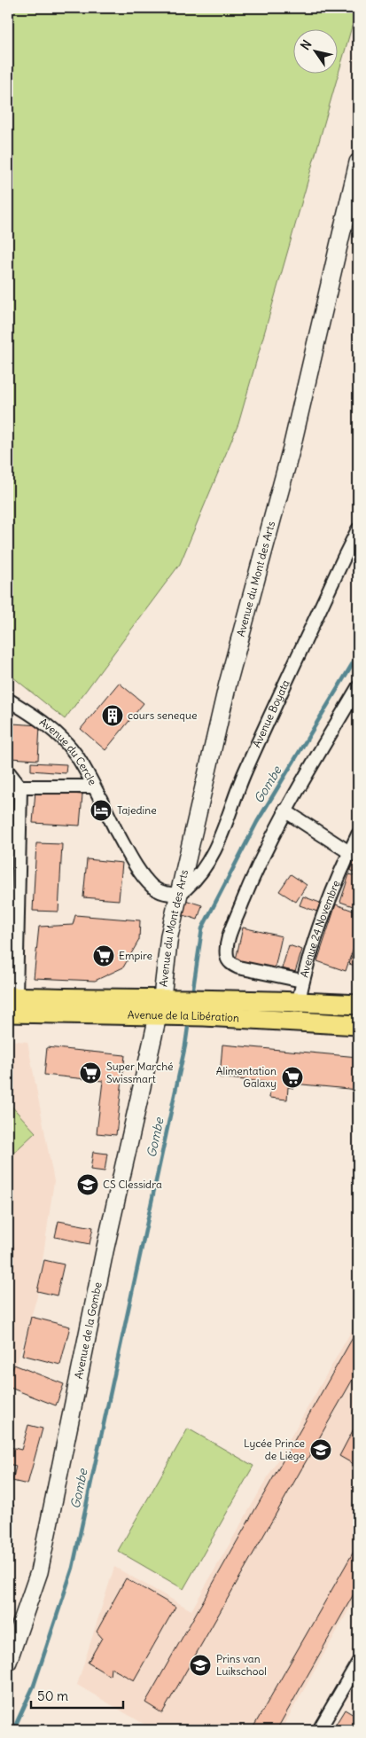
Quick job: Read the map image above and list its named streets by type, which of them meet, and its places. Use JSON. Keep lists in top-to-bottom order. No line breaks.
{"streets":{"main road":["Avenue de la Libération"],"street":["Avenue du Mont des Arts","Avenue Boyata","Avenue du Cercle","Avenue 24 Novembre","Avenue de la Gombe"]},"crossings":[["Avenue du Mont des Arts","Avenue Boyata"],["Avenue du Mont des Arts","Avenue du Cercle"],["Avenue du Mont des Arts","Avenue de la Libération"],["Avenue du Mont des Arts","Avenue de la Gombe"],["Avenue Boyata","Avenue du Cercle"],["Avenue 24 Novembre","Avenue de la Libération"],["Avenue de la Libération","Avenue de la Gombe"]],"water":["Gombe"],"places":{"building":["cours seneque"],"hotel":["Tajedine"],"supermarket":["Empire","Super Marché Swissmart","Alimentation Galaxy"],"school or university":["CS Clessidra","Lycée Prince de Liège","Prins van Luikschool"]},"scale_bar":"50 m","north":"top left"}
